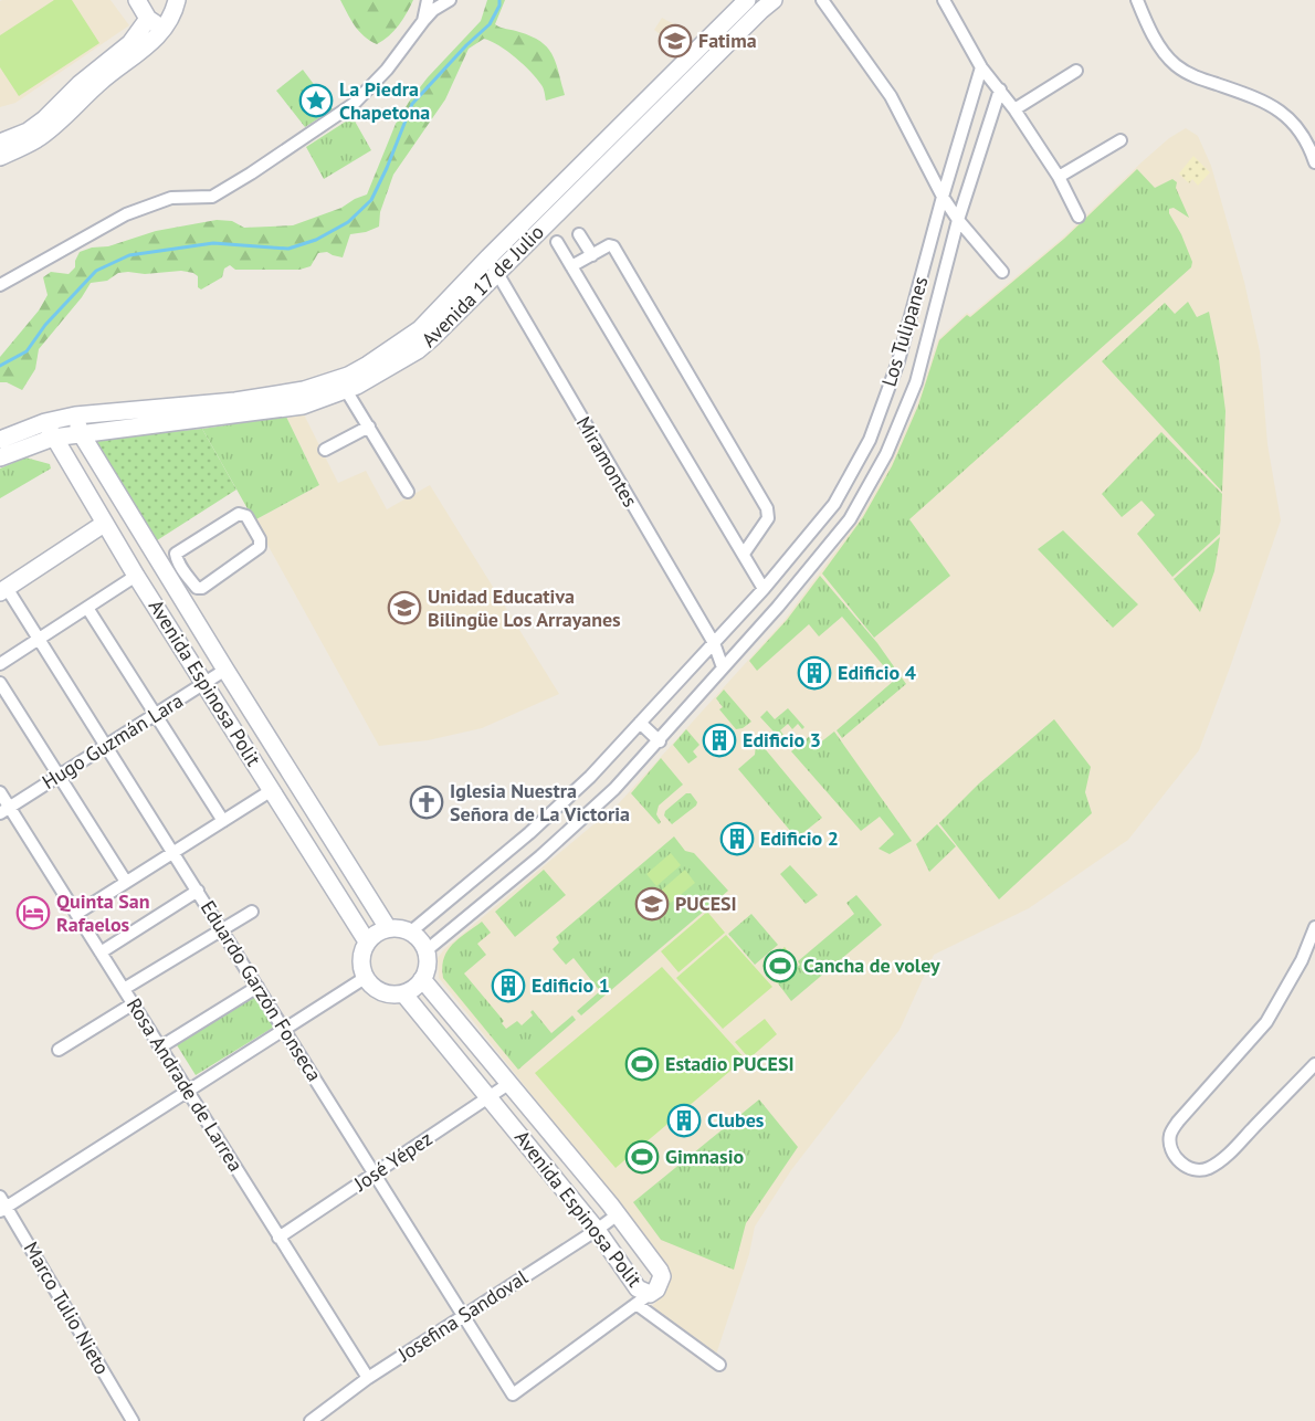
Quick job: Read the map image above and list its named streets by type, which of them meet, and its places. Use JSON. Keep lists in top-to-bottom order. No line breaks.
{"streets":{"street":["Avenida 17 de Julio","Los Tulipanes","Miramontes","Avenida Espinosa Polit","Hugo Guzmán Lara","Eduardo Garzón Fonseca","Rosa Andrade de Larrea","José Yépez","Marco Tulio Nieto","Josefina Sandoval"]},"crossings":[["Avenida 17 de Julio","Miramontes"],["Avenida 17 de Julio","Avenida Espinosa Polit"],["Los Tulipanes","Miramontes"],["Los Tulipanes","Avenida Espinosa Polit"],["Avenida Espinosa Polit","Hugo Guzmán Lara"],["Avenida Espinosa Polit","Eduardo Garzón Fonseca"],["Avenida Espinosa Polit","José Yépez"],["Avenida Espinosa Polit","Josefina Sandoval"],["Hugo Guzmán Lara","Eduardo Garzón Fonseca"],["Hugo Guzmán Lara","Rosa Andrade de Larrea"],["Eduardo Garzón Fonseca","José Yépez"],["Eduardo Garzón Fonseca","Josefina Sandoval"],["Rosa Andrade de Larrea","José Yépez"],["Rosa Andrade de Larrea","Josefina Sandoval"]],"places":{"school or university":["Fatima","Unidad Educativa Bilingüe Los Arrayanes","PUCESI"],"place":["La Piedra Chapetona"],"building":["Edificio 4","Edificio 3","Edificio 2","Edificio 1","Clubes"],"church":["Iglesia Nuestra Señora de La Victoria"],"hotel":["Quinta San Rafaelos"],"sports":["Cancha de voley","Estadio PUCESI","Gimnasio"]}}
